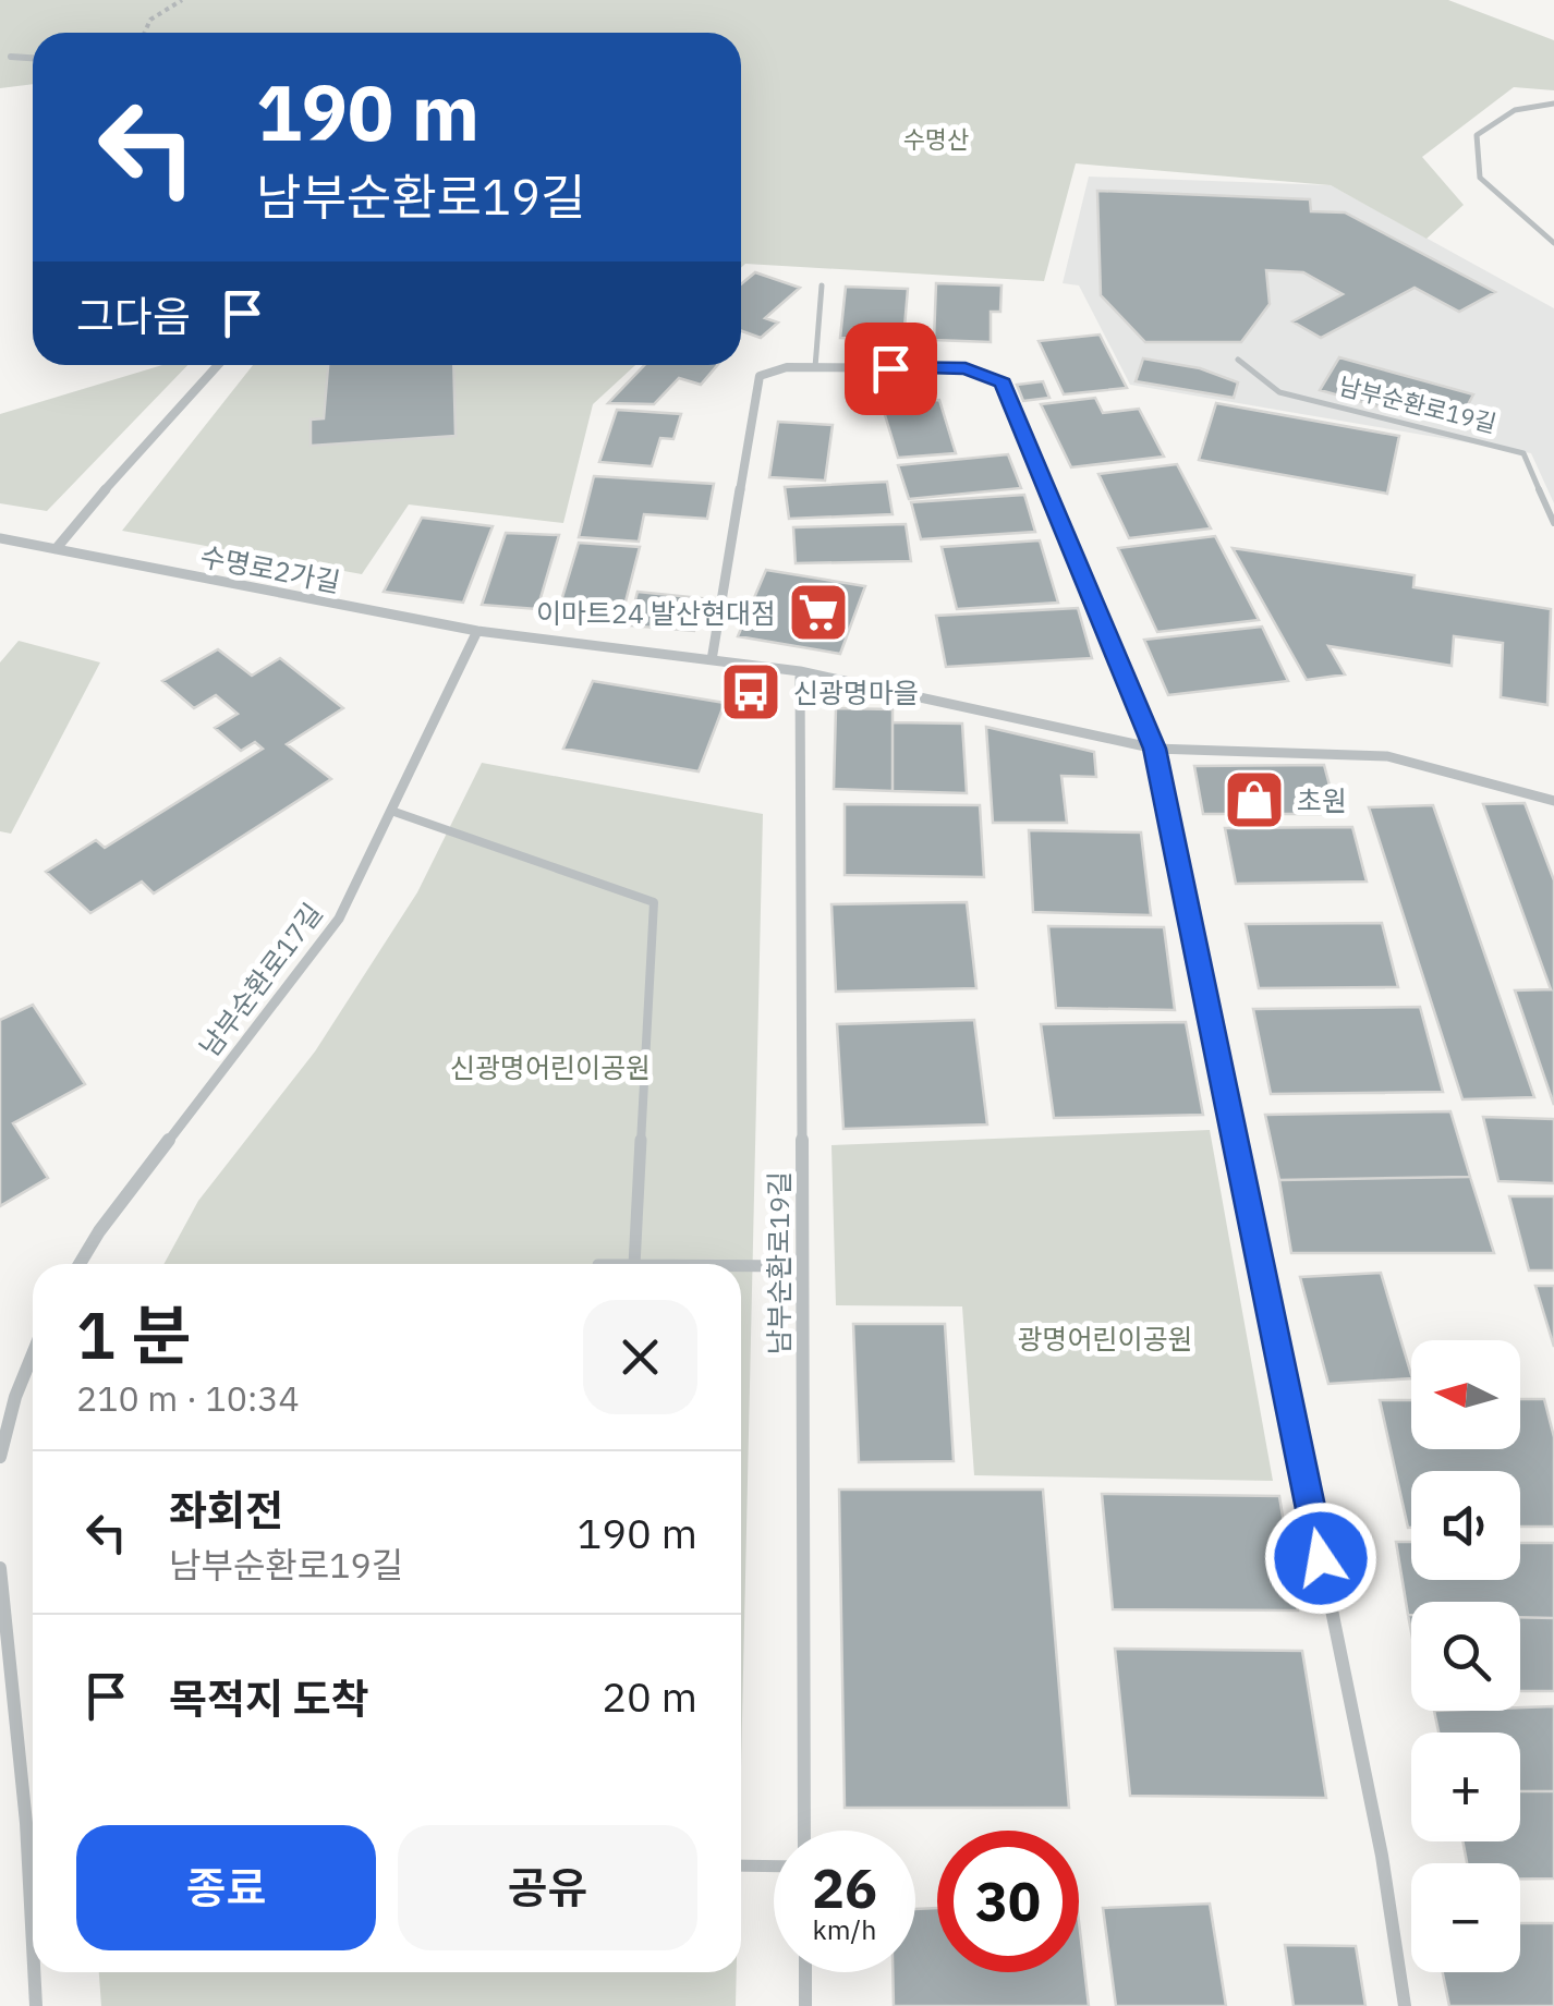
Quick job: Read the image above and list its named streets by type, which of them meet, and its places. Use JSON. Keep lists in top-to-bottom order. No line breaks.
{"streets":{"street":["남부순환로19길","수명로2가길","남부순환로17길"]},"crossings":[["수명로2가길","남부순환로17길"]],"parks":["수명산","신광명어린이공원","광명어린이공원"],"places":{"supermarket":["이마트24 발산현대점"],"bus stop":["신광명마을"],"shop":["초원"]},"north":"left","page":{"turn":["190 m","남부순환로19길"],"then":"그다음","heading":["1 분","210 m · 10:34"],"map_buttons":["+","−"],"list":[{"name":"좌회전","note":"남부순환로19길","value":"190 m"},{"name":"목적지 도착","value":"20 m"}],"buttons":["종료","공유"],"speed":"26 km/h","limit":"30"}}
